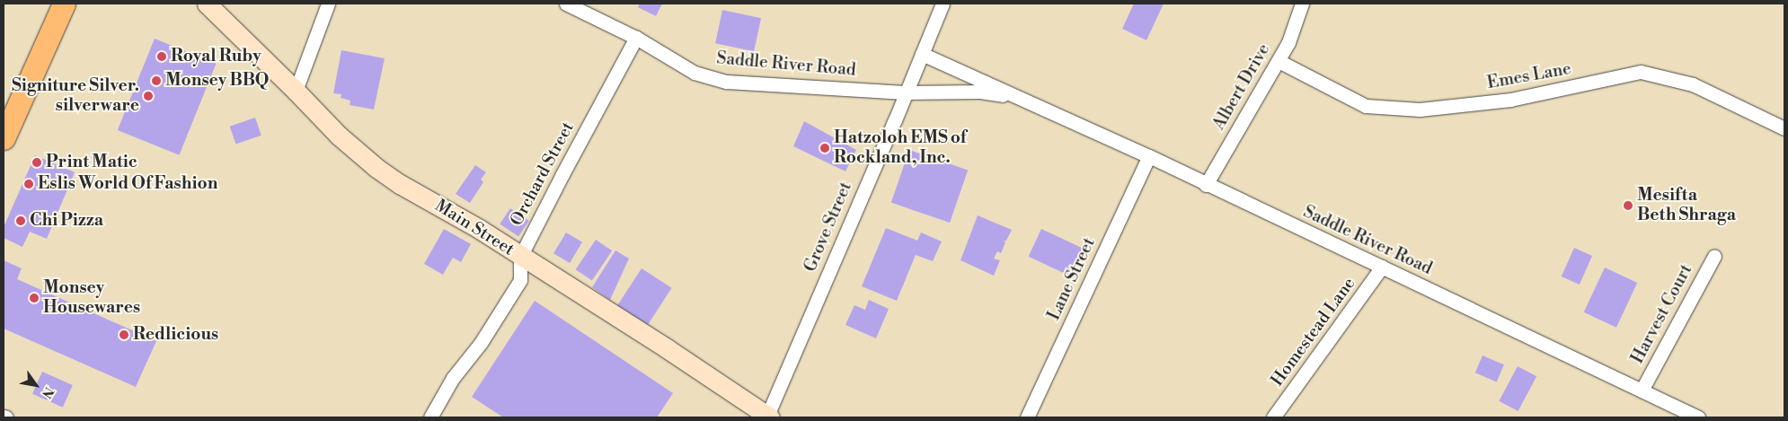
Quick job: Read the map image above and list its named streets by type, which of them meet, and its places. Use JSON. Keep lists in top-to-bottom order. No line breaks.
{"streets":{"main road":["Main Street"],"street":["Saddle River Road","Emes Lane","Albert Drive","Orchard Street","Grove Street","Lane Street","Harvest Court","Homestead Lane"]},"crossings":[["Saddle River Road","Albert Drive"],["Saddle River Road","Orchard Street"],["Saddle River Road","Grove Street"],["Saddle River Road","Lane Street"],["Saddle River Road","Harvest Court"],["Saddle River Road","Homestead Lane"],["Emes Lane","Albert Drive"],["Orchard Street","Main Street"],["Grove Street","Main Street"]],"places":["Royal Ruby","Monsey BBQ","Signiture Silver. silverware","Hatzoloh EMS of Rockland, Inc.","Print Matic","Eslis World Of Fashion","Mesifta Beth Shraga","Chi Pizza","Monsey Housewares","Redlicious"],"north":"bottom right"}
